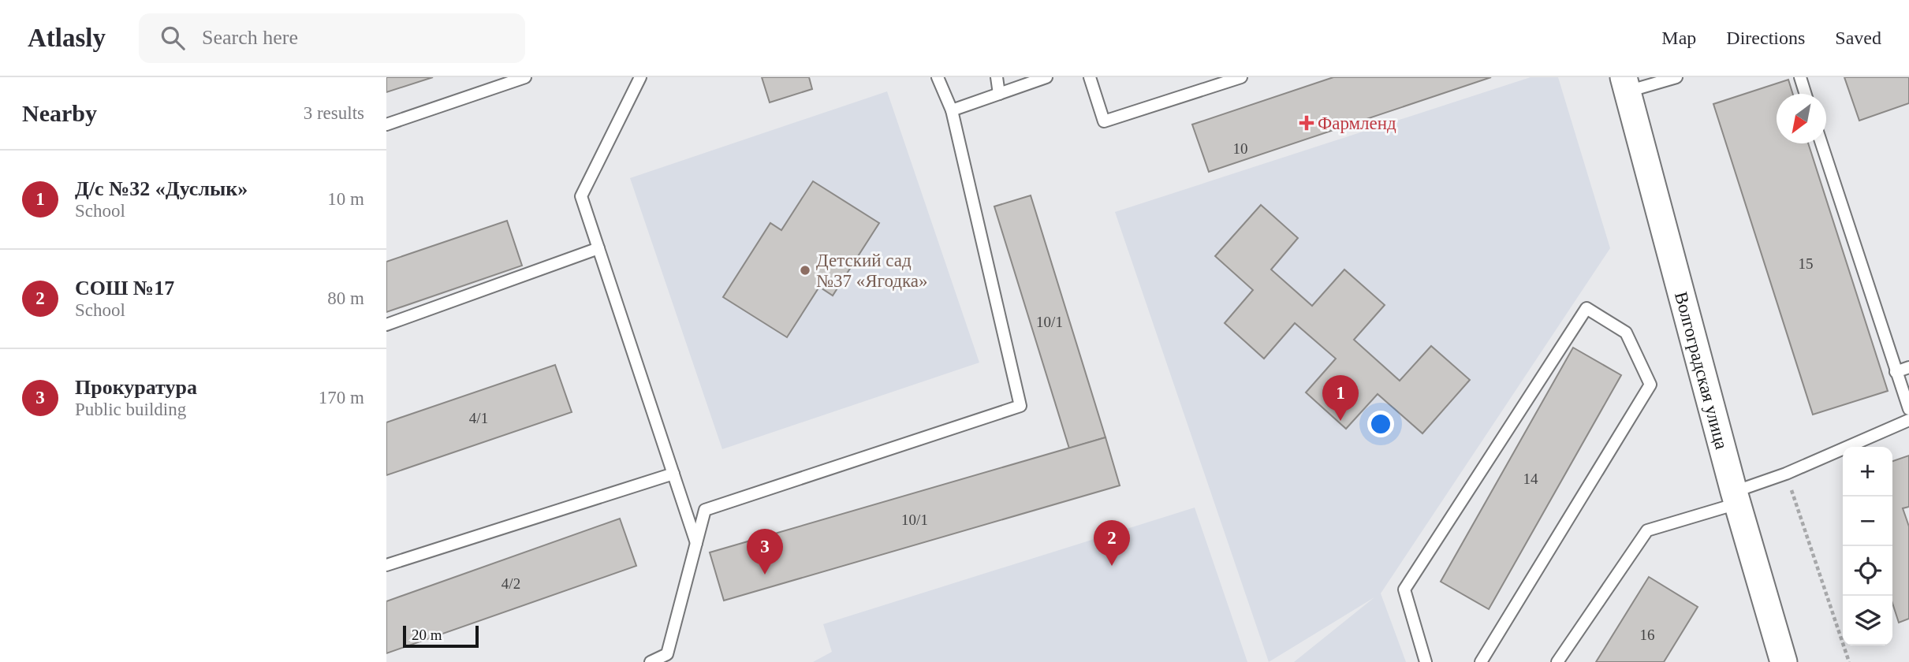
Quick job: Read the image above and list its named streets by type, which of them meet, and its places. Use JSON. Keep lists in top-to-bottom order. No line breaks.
{"streets":{"street":["Волгоградская улица"]},"places":{"health":["Фармленд"],"other":["Детский сад №37 «Ягодка»"]},"house_numbers":["10","15","10/1","4/1","14","10/1","4/2","16"],"scale_bar":"20 m","north":"bottom left","page":{"header":"Atlasly","search":"Search here","nav":["Map","Directions","Saved"],"heading":["Nearby","3 results"],"list":[{"mark":"1","name":"Д/с №32 «Дуслык»","note":"School","value":"10 m"},{"mark":"2","name":"СОШ №17","note":"School","value":"80 m"},{"mark":"3","name":"Прокуратура","note":"Public building","value":"170 m"}],"pins":["1","2","3"],"map_buttons":["+","−"],"scale":"20 m"}}
